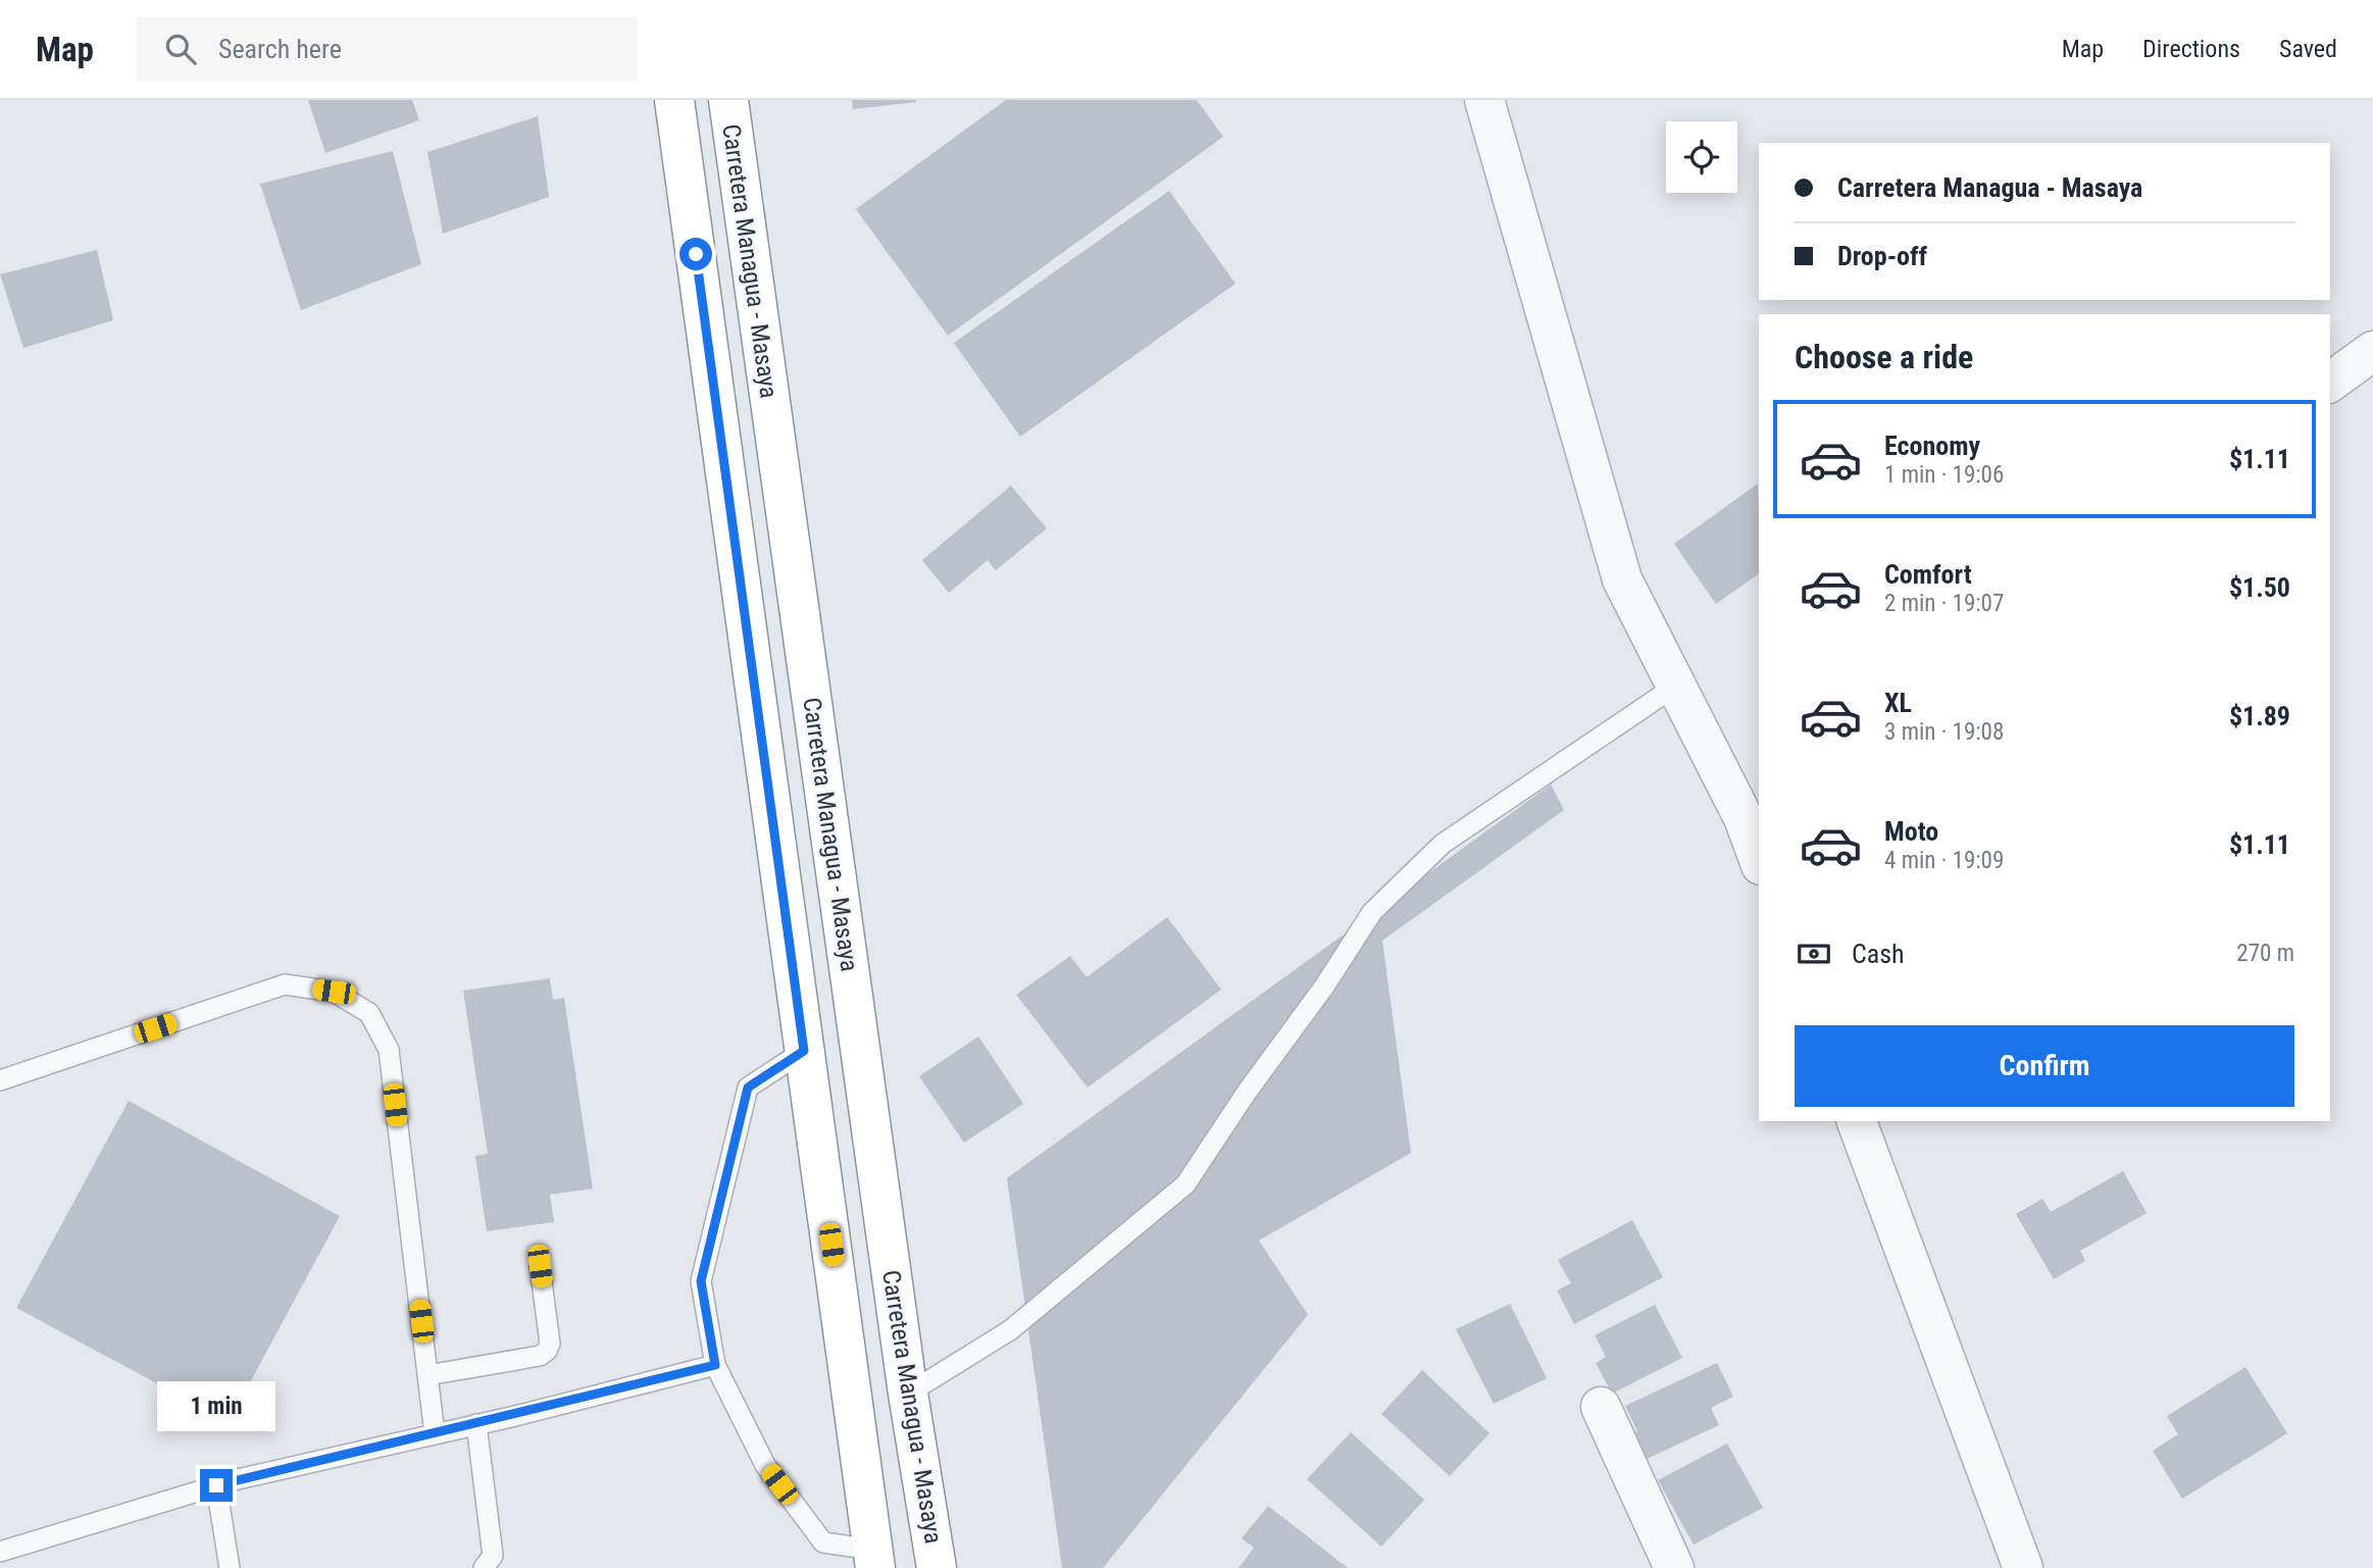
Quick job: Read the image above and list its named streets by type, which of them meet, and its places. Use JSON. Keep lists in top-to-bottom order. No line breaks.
{"streets":{"highway":["Carretera Managua - Masaya"]},"page":{"header":"Map","search":"Search here","nav":["Map","Directions","Saved"],"banner":["Carretera Managua - Masaya","Drop-off"],"heading":"Choose a ride","list":[{"name":"Economy","note":"1 min · 19:06","value":"$1.11"},{"name":"Comfort","note":"2 min · 19:07","value":"$1.50"},{"name":"XL","note":"3 min · 19:08","value":"$1.89"},{"name":"Moto","note":"4 min · 19:09","value":"$1.11"}],"pay":["Cash","270 m"],"buttons":"Confirm","bubble":"1 min"}}
